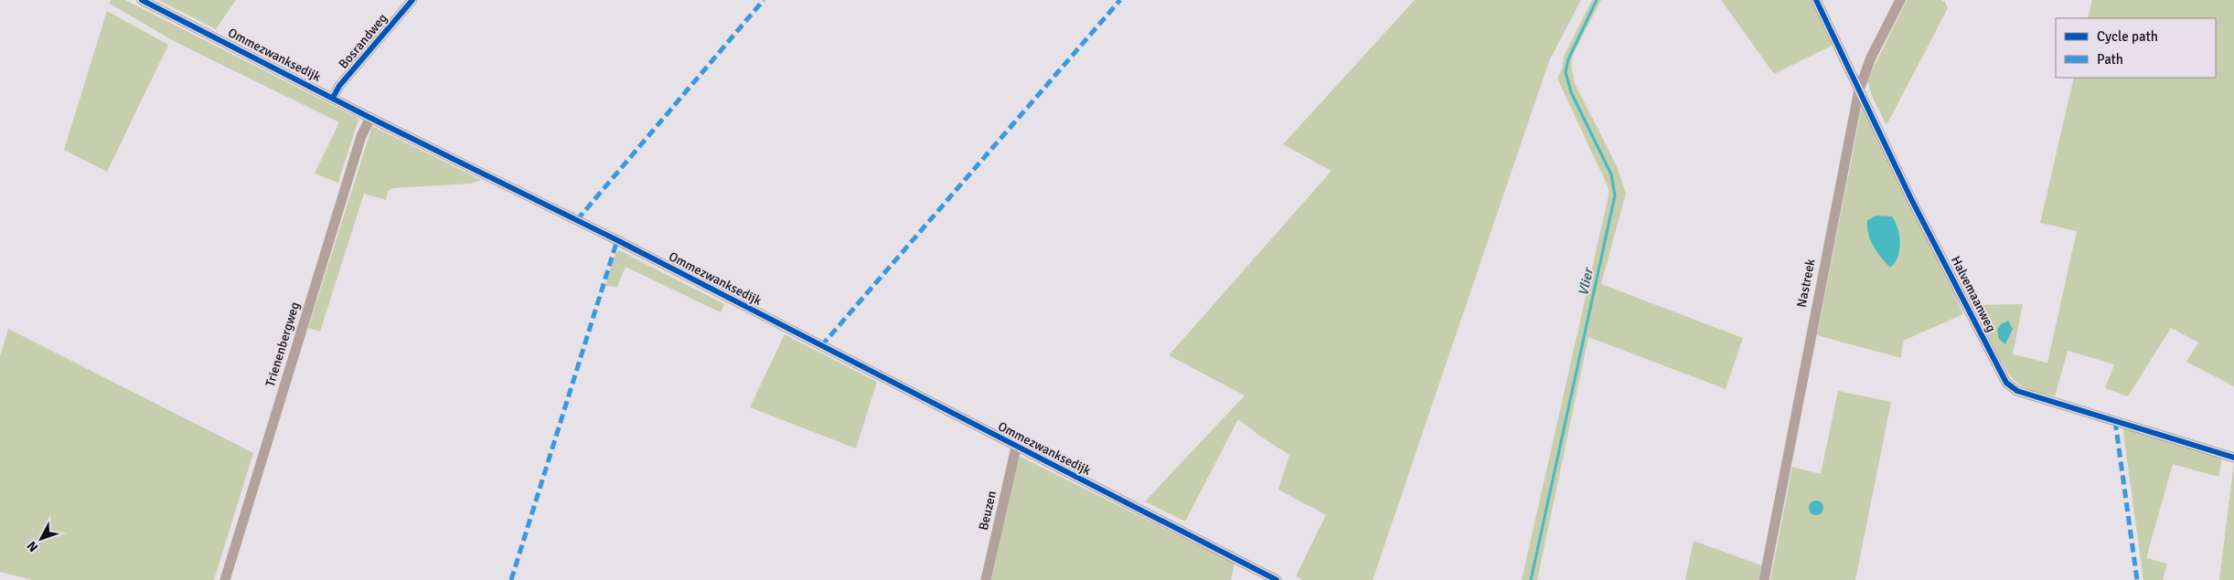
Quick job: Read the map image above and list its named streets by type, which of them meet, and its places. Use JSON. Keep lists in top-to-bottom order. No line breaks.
{"streets":{"street":["Bosrandweg","Ommezwanksedijk","Nastreek","Halvemaanweg","Trienenbergweg","Beuzen"]},"crossings":[["Bosrandweg","Ommezwanksedijk"],["Ommezwanksedijk","Trienenbergweg"],["Ommezwanksedijk","Beuzen"],["Nastreek","Halvemaanweg"]],"water":["Vlier"],"legend":["Cycle path","Path"],"north":"bottom left"}
